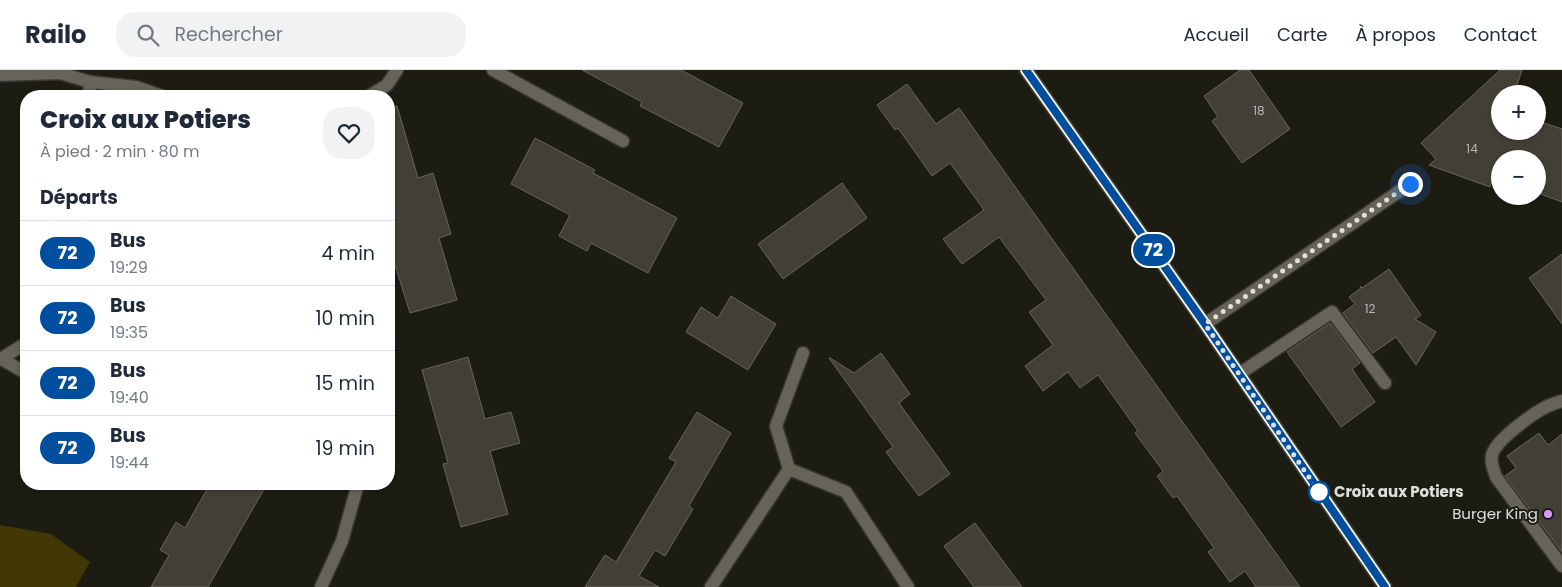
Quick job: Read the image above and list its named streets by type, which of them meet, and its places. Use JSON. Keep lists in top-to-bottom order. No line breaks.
{"places":["Croix aux Potiers","Burger King"],"lines":["bus line 72"],"house_numbers":["18","14","12"],"page":{"header":"Railo","search":"Rechercher","nav":["Accueil","Carte","À propos","Contact"],"on_map":"72","map_buttons":["+","−"],"heading":[["Croix aux Potiers","À pied · 2 min · 80 m"],"Départs"],"list":[{"mark":"72","name":"Bus","note":"19:29","value":"4 min"},{"mark":"72","name":"Bus","note":"19:35","value":"10 min"},{"mark":"72","name":"Bus","note":"19:40","value":"15 min"},{"mark":"72","name":"Bus","note":"19:44","value":"19 min"}]}}
